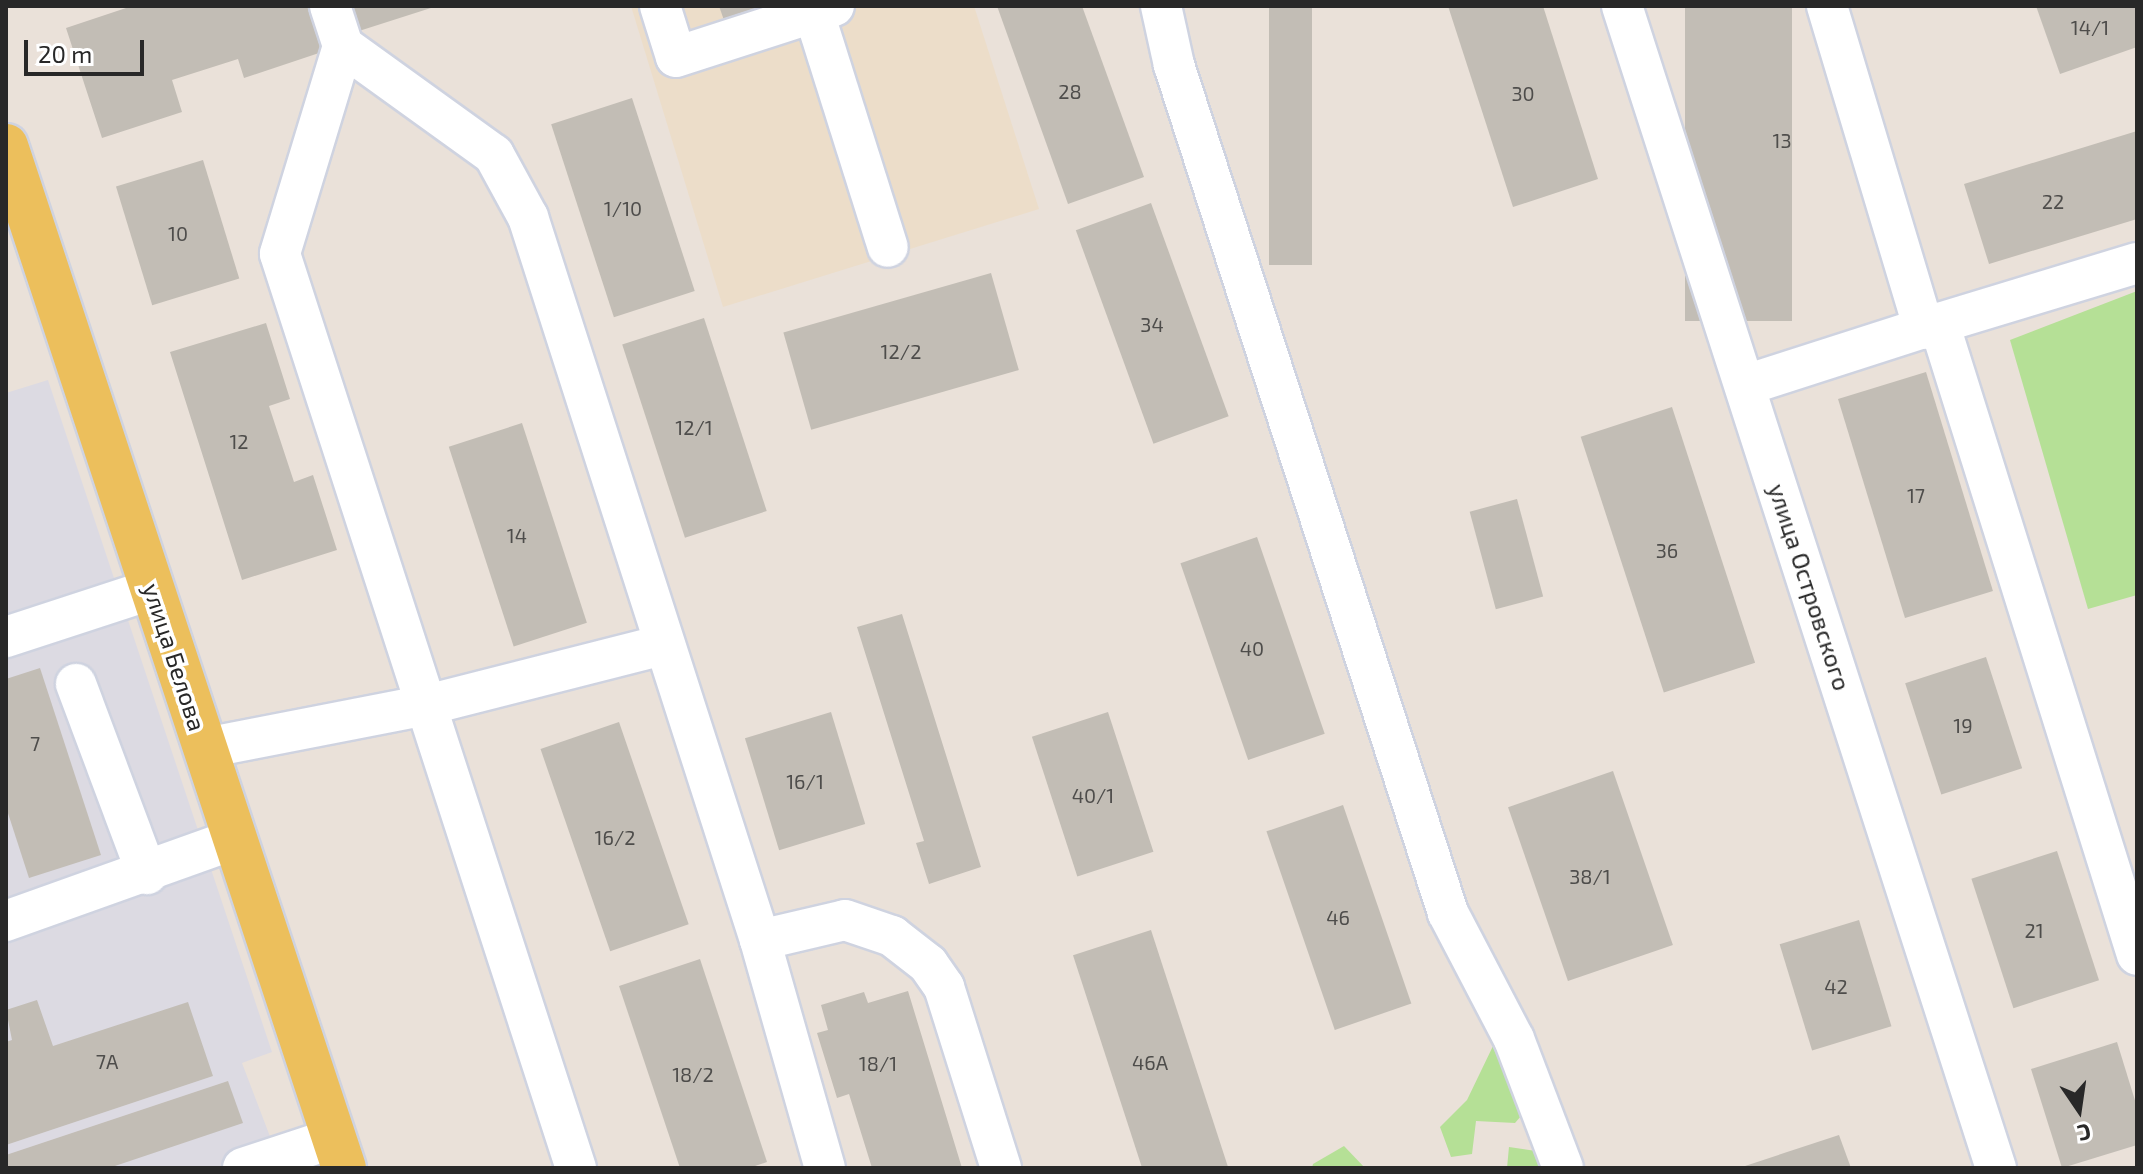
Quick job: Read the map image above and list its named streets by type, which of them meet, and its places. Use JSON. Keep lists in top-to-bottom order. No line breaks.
{"streets":{"main road":["улица Белова"],"street":["улица Островского"]},"house_numbers":["14/1","28","30","13","22","1/10","10","34","12/2","12/1","12","17","14","36","40","19","7","16/1","40/1","16/2","38/1","46","21","42","7А","46А","18/1","18/2"],"scale_bar":"20 m","north":"bottom"}
